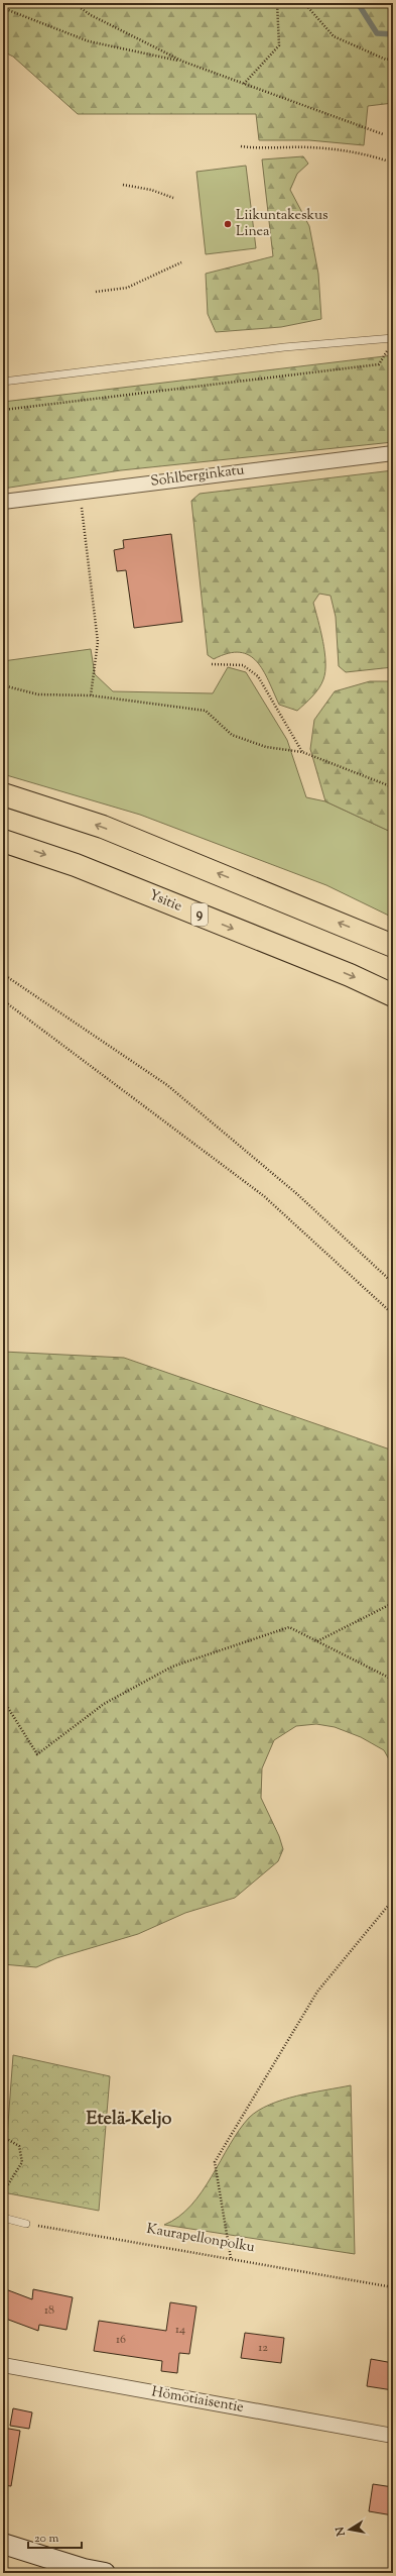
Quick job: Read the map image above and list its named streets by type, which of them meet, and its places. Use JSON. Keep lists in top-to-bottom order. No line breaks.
{"streets":{"highway":["Ysitie","9"],"street":["Sohlberginkatu","Hömötiaisentie"],"path":["Kaurapellonpolku"]},"districts":["Etelä-Keljo"],"places":["Liikuntakeskus Linea"],"house_numbers":["18","14","16","12"],"scale_bar":"20 m","north":"left"}
